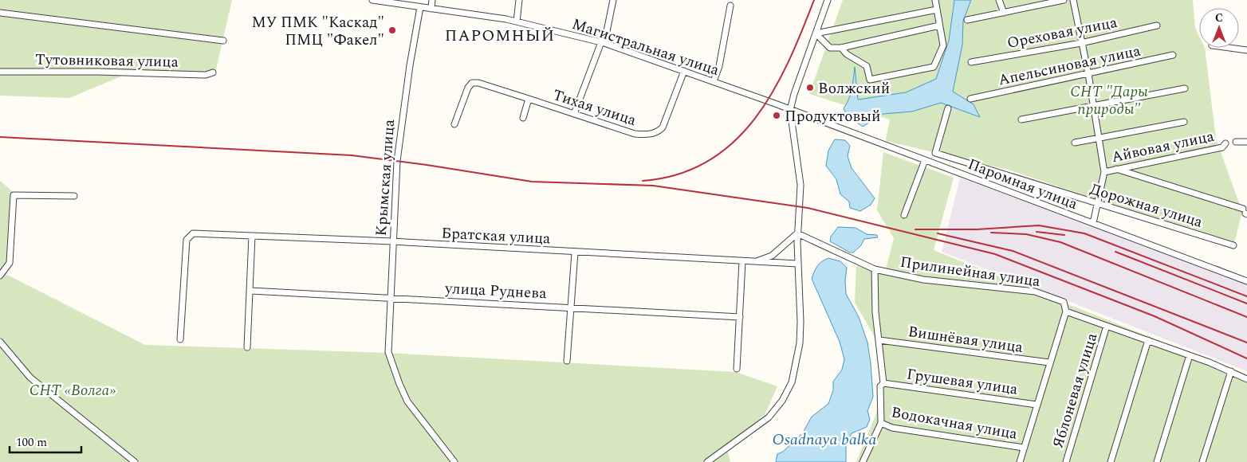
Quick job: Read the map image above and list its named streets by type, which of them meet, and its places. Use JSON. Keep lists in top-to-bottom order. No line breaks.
{"streets":{"street":["Ореховая улица","Магистральная улица","Тутовниковая улица","Апельсиновая улица","Тихая улица","Айвовая улица","Крымская улица","Паромная улица","Дорожная улица","Братская улица","Прилинейная улица","улица Руднева","Вишнёвая улица","Грушевая улица","Яблоневая улица","Водокачная улица"]},"crossings":[["Магистральная улица","Тихая улица"],["Магистральная улица","Крымская улица"],["Магистральная улица","Паромная улица"],["Крымская улица","Братская улица"],["Крымская улица","улица Руднева"],["Прилинейная улица","Яблоневая улица"],["Прилинейная улица","Водокачная улица"],["Вишнёвая улица","Водокачная улица"],["Грушевая улица","Водокачная улица"]],"districts":["ПАРОМНЫЙ"],"water":["Osadnaya balka"],"parks":["СНТ \"Дары природы\"","СНТ «Волга»"],"places":["МУ ПМК \"Каскад\" ПМЦ \"Факел\"","Волжский","Продуктовый"],"scale_bar":"100 m","north":"top"}
